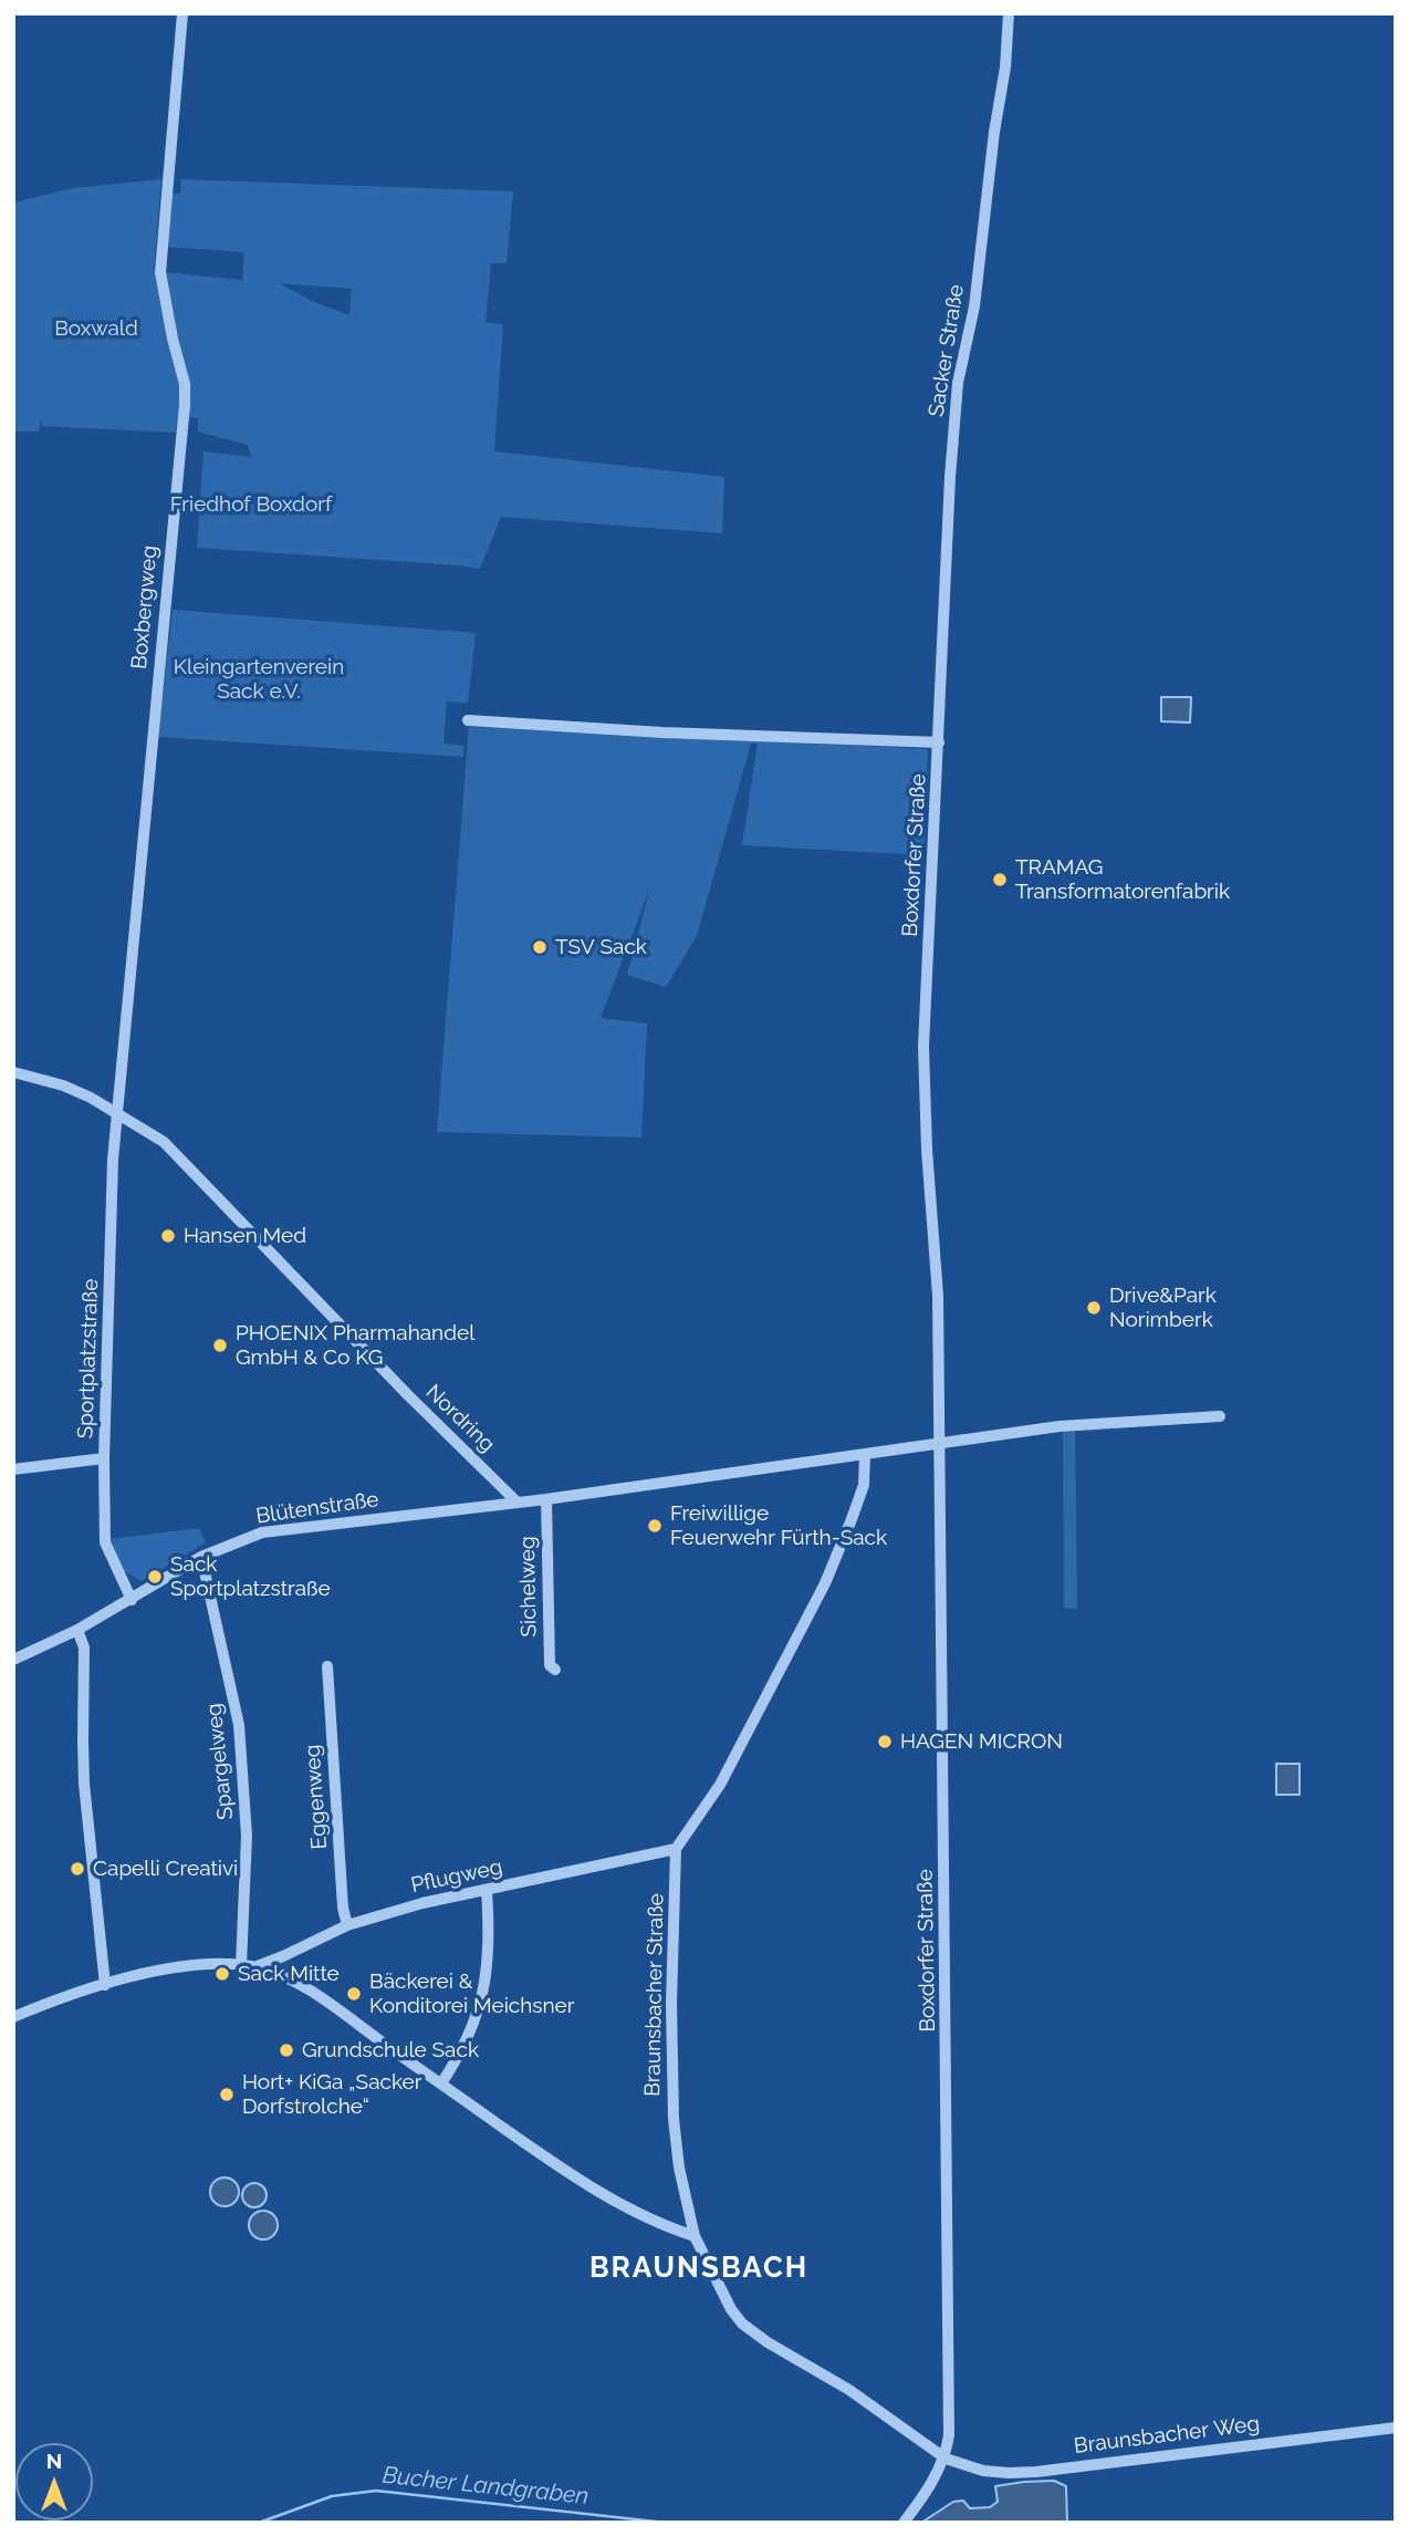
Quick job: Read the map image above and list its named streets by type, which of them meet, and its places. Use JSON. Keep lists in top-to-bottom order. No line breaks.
{"streets":{"street":["Sacker Straße","Boxbergweg","Boxdorfer Straße","Sportplatzstraße","Nordring","Blütenstraße","Sichelweg","Spargelweg","Eggenweg","Pflugweg","Braunsbacher Straße","Braunsbacher Weg"]},"crossings":[["Sacker Straße","Boxdorfer Straße"],["Boxbergweg","Sportplatzstraße"],["Boxbergweg","Nordring"],["Boxdorfer Straße","Braunsbacher Straße"],["Boxdorfer Straße","Braunsbacher Weg"],["Sportplatzstraße","Nordring"],["Sportplatzstraße","Blütenstraße"],["Nordring","Blütenstraße"],["Blütenstraße","Spargelweg"],["Eggenweg","Pflugweg"],["Pflugweg","Braunsbacher Straße"],["Braunsbacher Straße","Braunsbacher Weg"]],"districts":["BRAUNSBACH"],"water":["Bucher Landgraben"],"parks":["Boxwald","Friedhof Boxdorf","Kleingartenverein Sack e.V."],"places":["TRAMAG Transformatorenfabrik","TSV Sack","Hansen Med","Drive&Park Norimberk","PHOENIX Pharmahandel GmbH & Co KG","Freiwillige Feuerwehr Fürth-Sack","Sack Sportplatzstraße","HAGEN MICRON","Capelli Creativi","Sack Mitte","Bäckerei & Konditorei Meichsner","Grundschule Sack","Hort+ KiGa „Sacker Dorfstrolche“"],"north":"top"}
